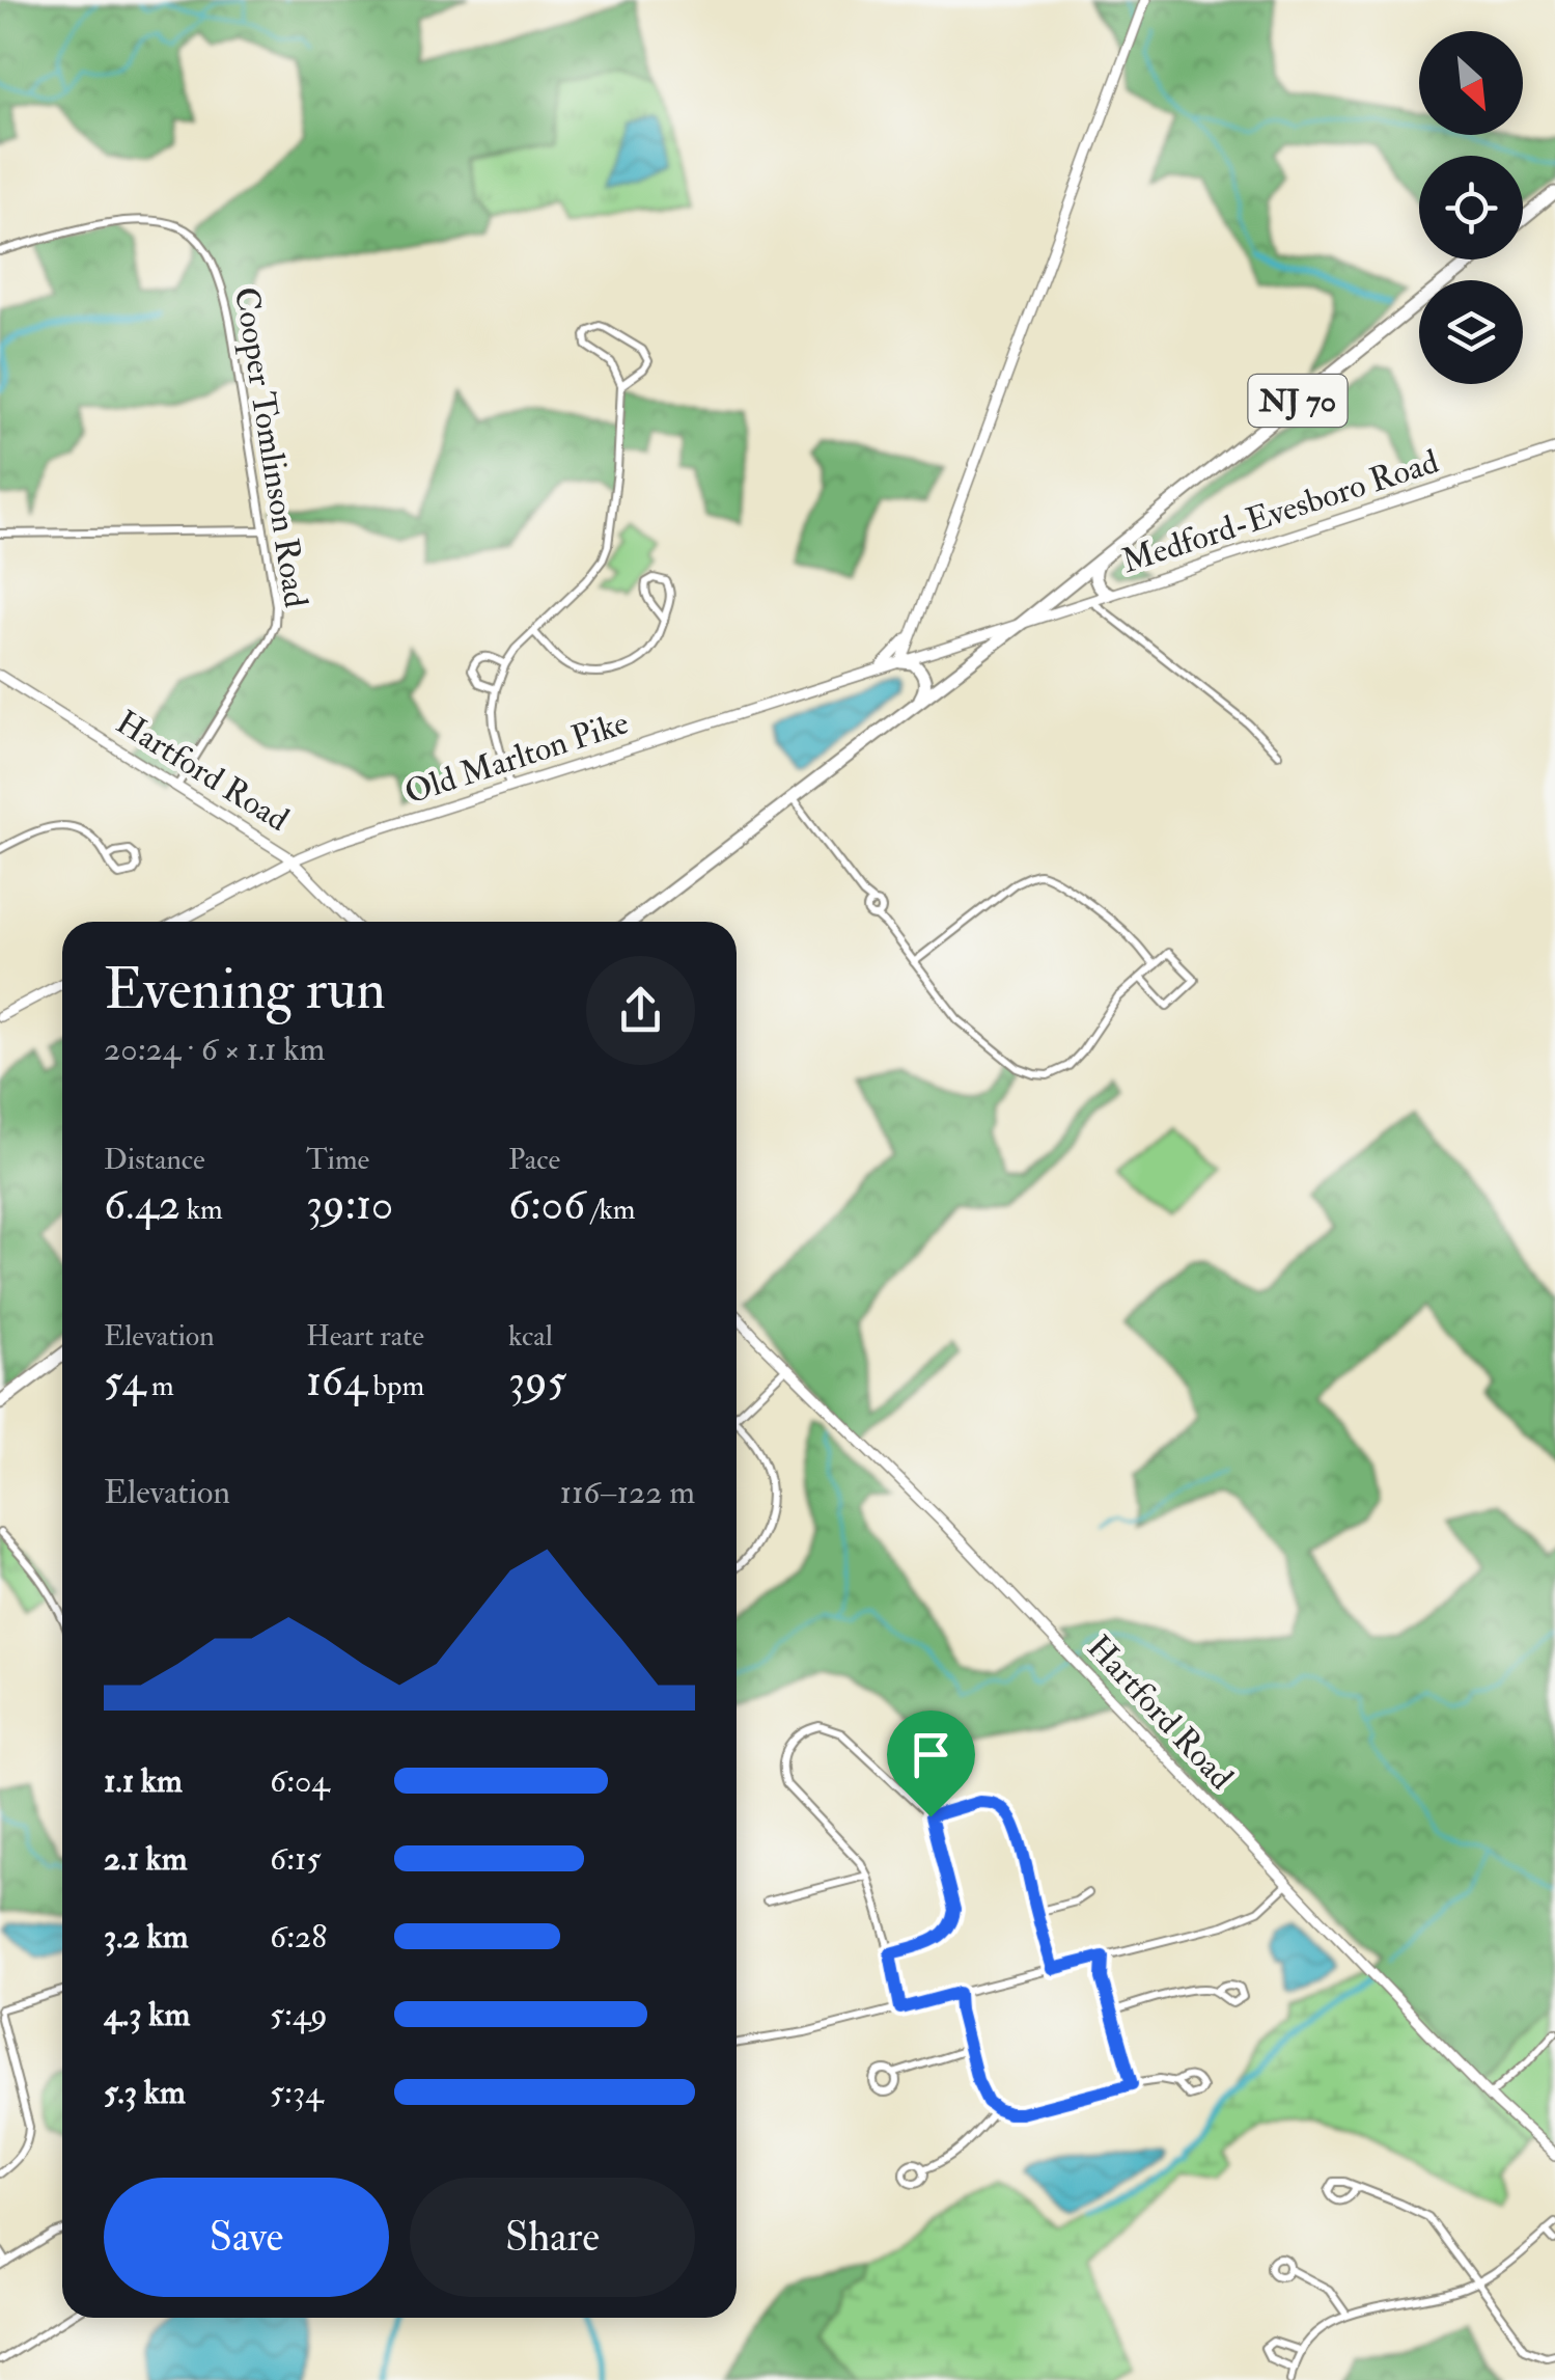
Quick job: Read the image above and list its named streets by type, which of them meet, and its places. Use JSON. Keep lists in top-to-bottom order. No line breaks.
{"streets":{"highway":["NJ 70"],"street":["Cooper Tomlinson Road","Medford-Evesboro Road","Old Marlton Pike","Hartford Road"]},"crossings":[["NJ 70","Medford-Evesboro Road"],["Cooper Tomlinson Road","Hartford Road"],["Medford-Evesboro Road","Old Marlton Pike"],["Old Marlton Pike","Hartford Road"]],"north":"bottom right","page":{"heading":["Evening run","20:24 · 6 × 1.1 km"],"stats":[["Distance","6.42 km"],["Time","39:10"],["Pace","6:06 /km"],["Elevation","54 m"],["Heart rate","164 bpm"],["kcal","395"]],"chart":["Elevation","116–122 m"],"list":[{"name":"1.1 km","note":"6:04"},{"name":"2.1 km","note":"6:15"},{"name":"3.2 km","note":"6:28"},{"name":"4.3 km","note":"5:49"},{"name":"5.3 km","note":"5:34"}],"buttons":["Save","Share"]}}
